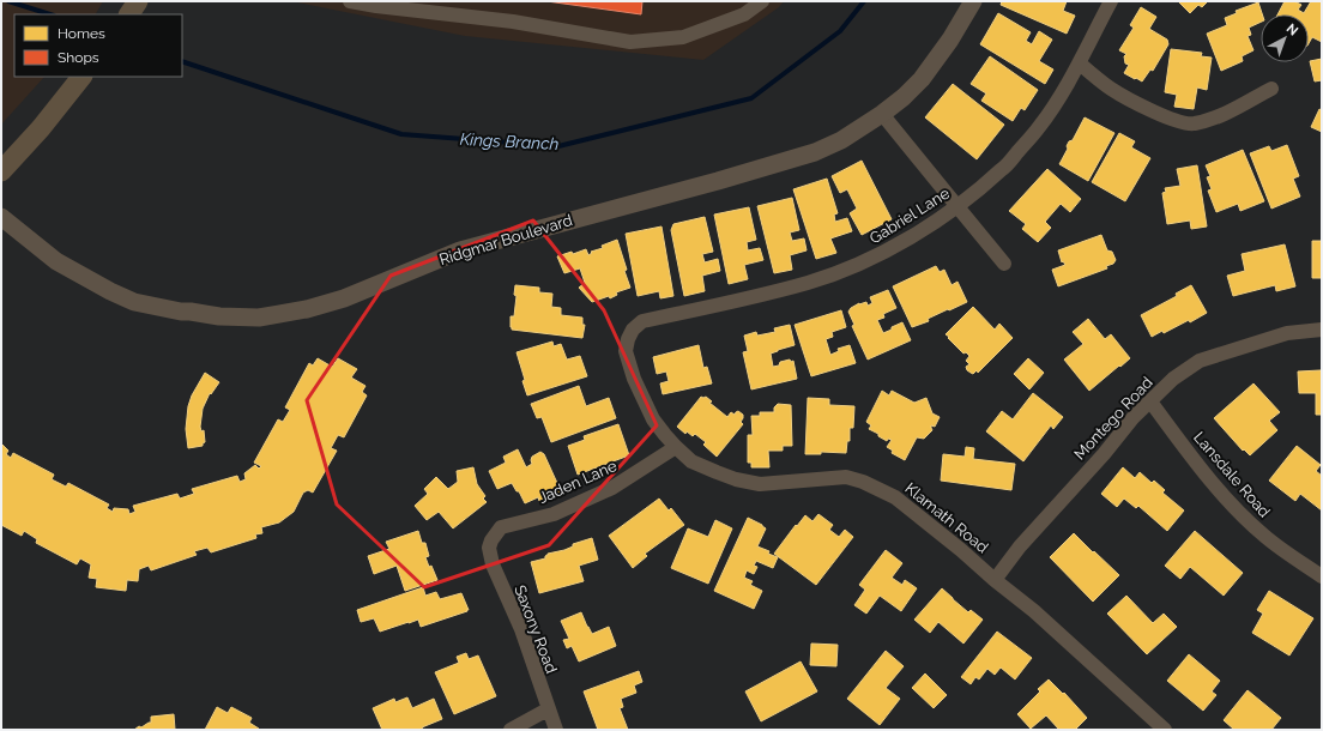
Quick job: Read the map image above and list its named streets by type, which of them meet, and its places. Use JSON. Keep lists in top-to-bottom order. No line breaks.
{"streets":{"street":["Gabriel Lane","Ridgmar Boulevard","Montego Road","Lansdale Road","Jaden Lane","Klamath Road","Saxony Road"]},"crossings":[["Gabriel Lane","Klamath Road"],["Montego Road","Lansdale Road"],["Montego Road","Klamath Road"],["Jaden Lane","Klamath Road"],["Jaden Lane","Saxony Road"]],"water":["Kings Branch"],"legend":["Homes","Shops"],"north":"top right"}
